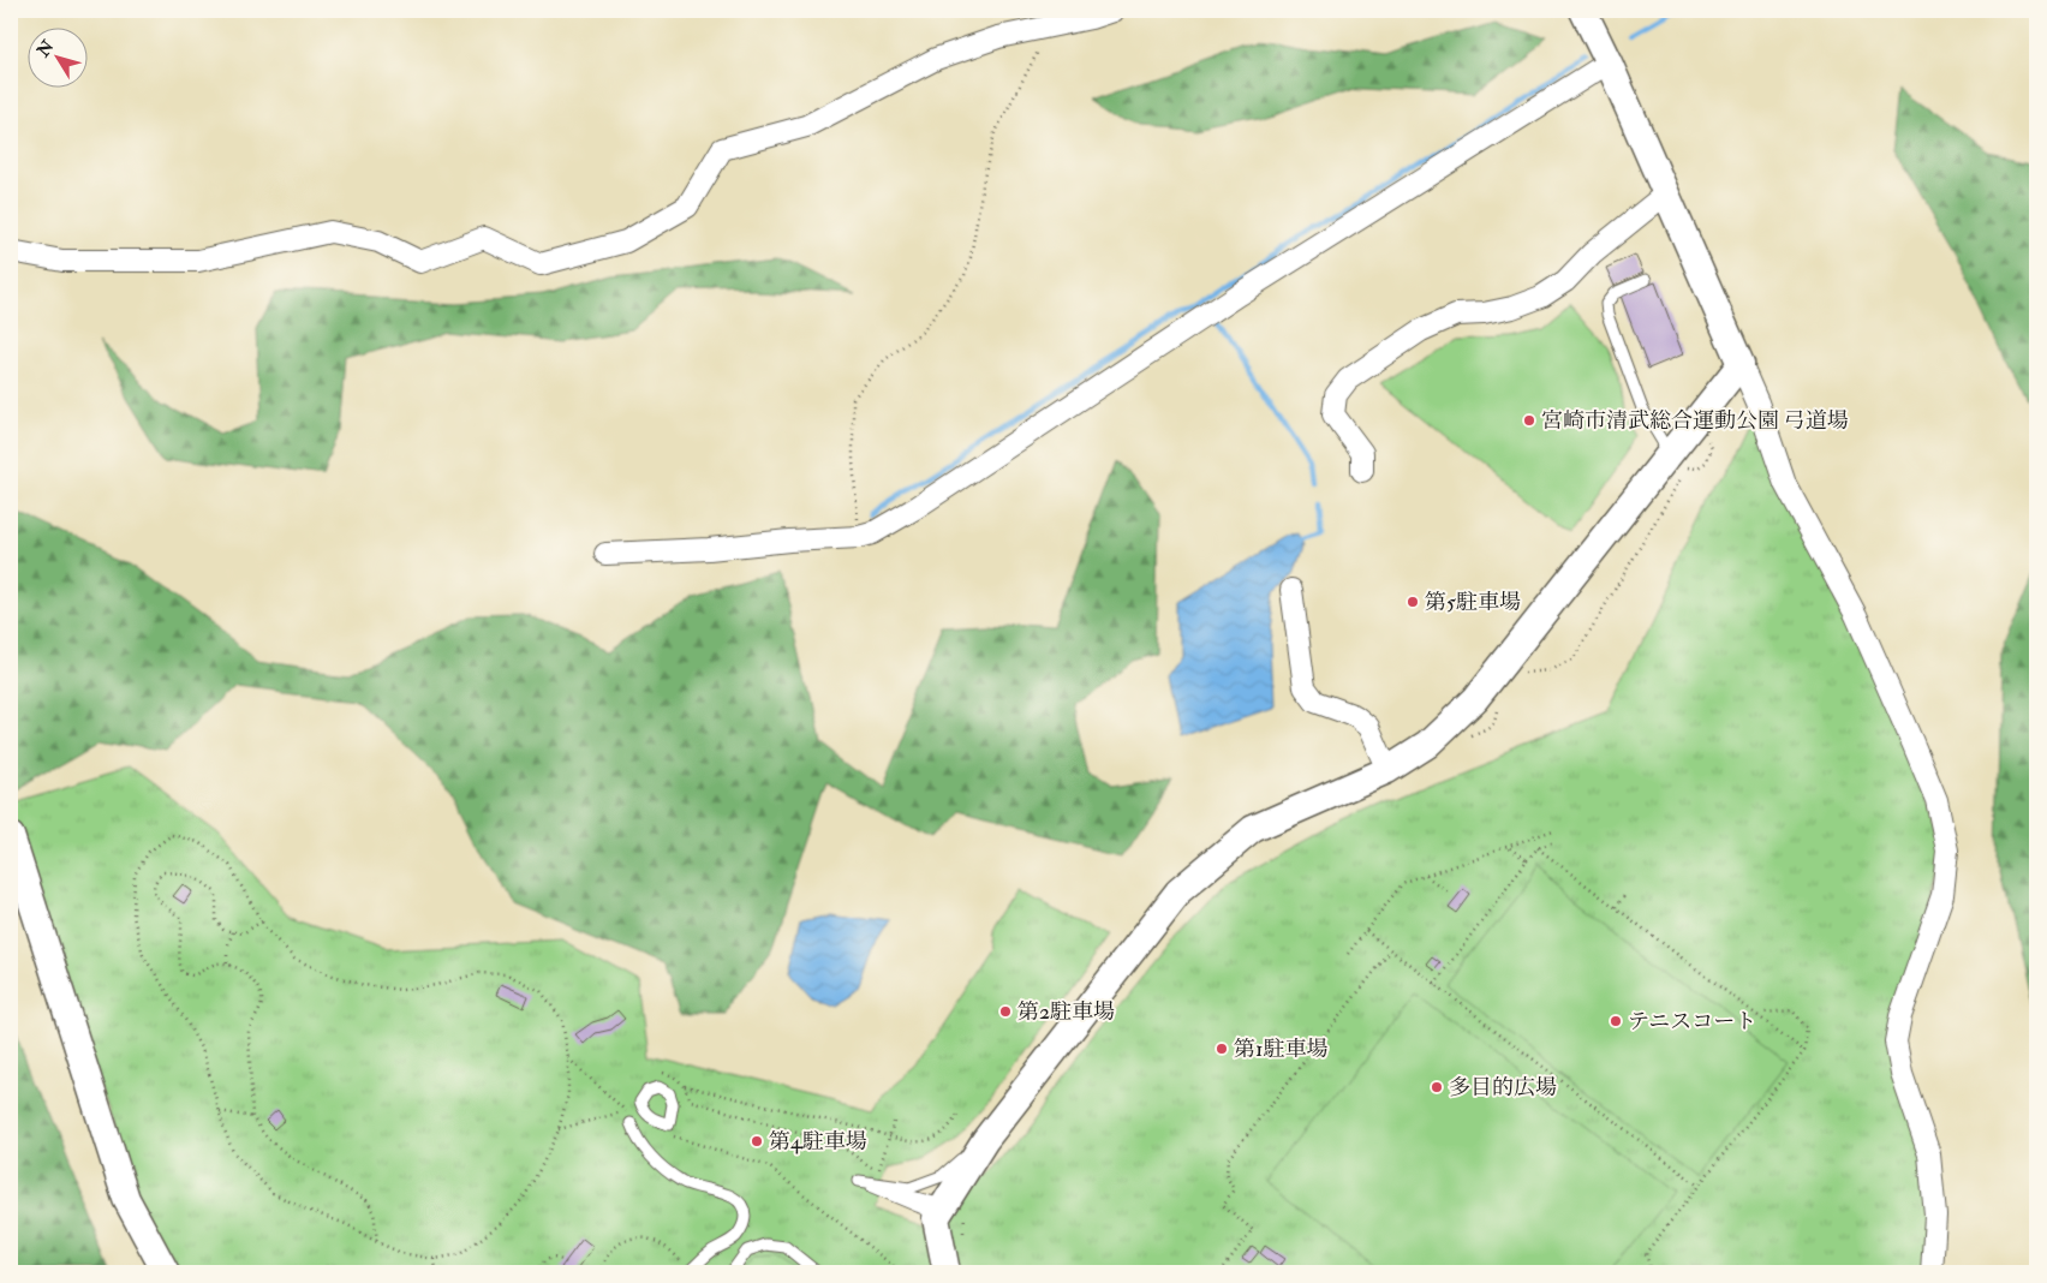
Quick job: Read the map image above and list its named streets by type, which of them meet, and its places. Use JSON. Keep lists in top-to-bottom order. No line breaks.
{"places":["宮崎市清武総合運動公園 弓道場","第5駐車場","第2駐車場","テニスコート","第1駐車場","多目的広場","第4駐車場"],"north":"top left"}
